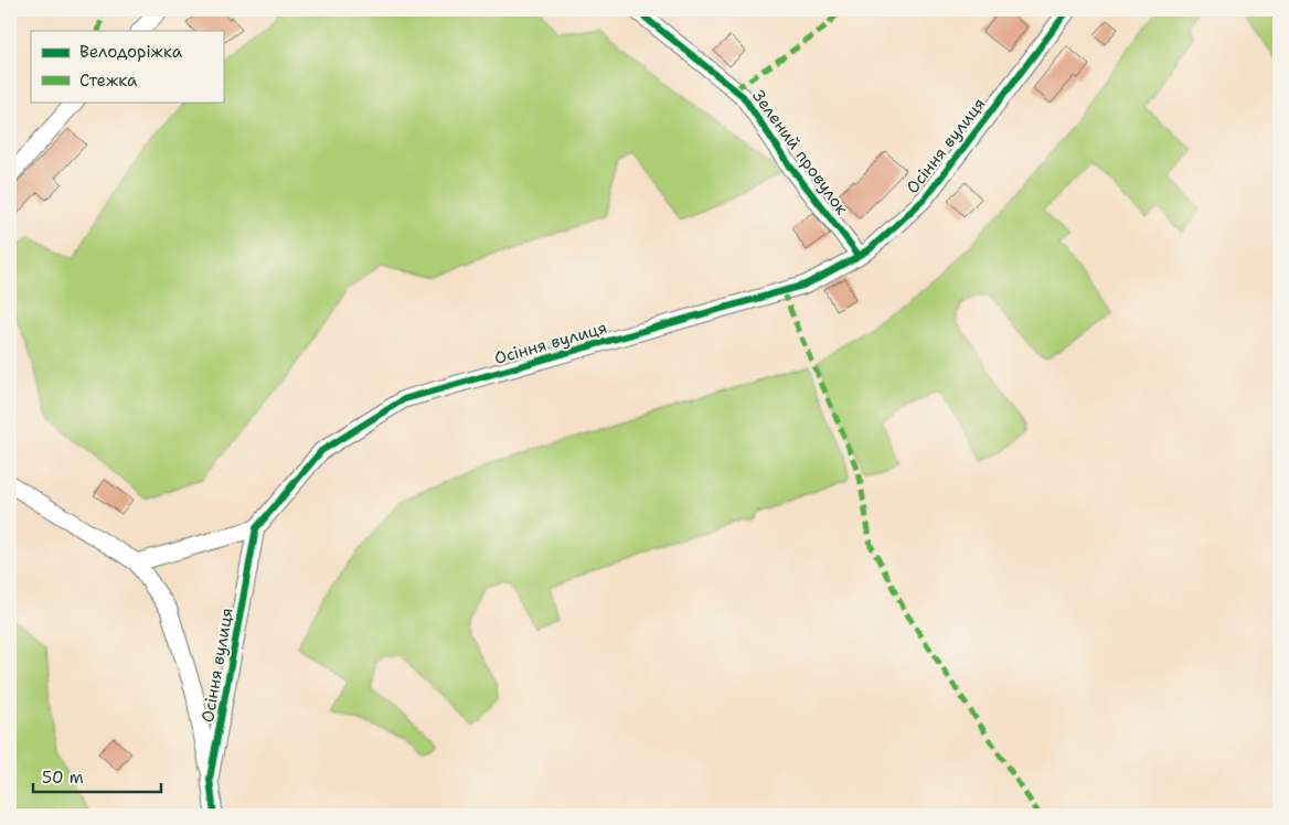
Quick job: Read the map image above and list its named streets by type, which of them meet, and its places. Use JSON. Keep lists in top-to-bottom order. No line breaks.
{"streets":{"street":["Осіння вулиця","Зелений провулок"]},"crossings":[["Осіння вулиця","Зелений провулок"]],"legend":["Велодоріжка","Стежка"],"scale_bar":"50 m"}
